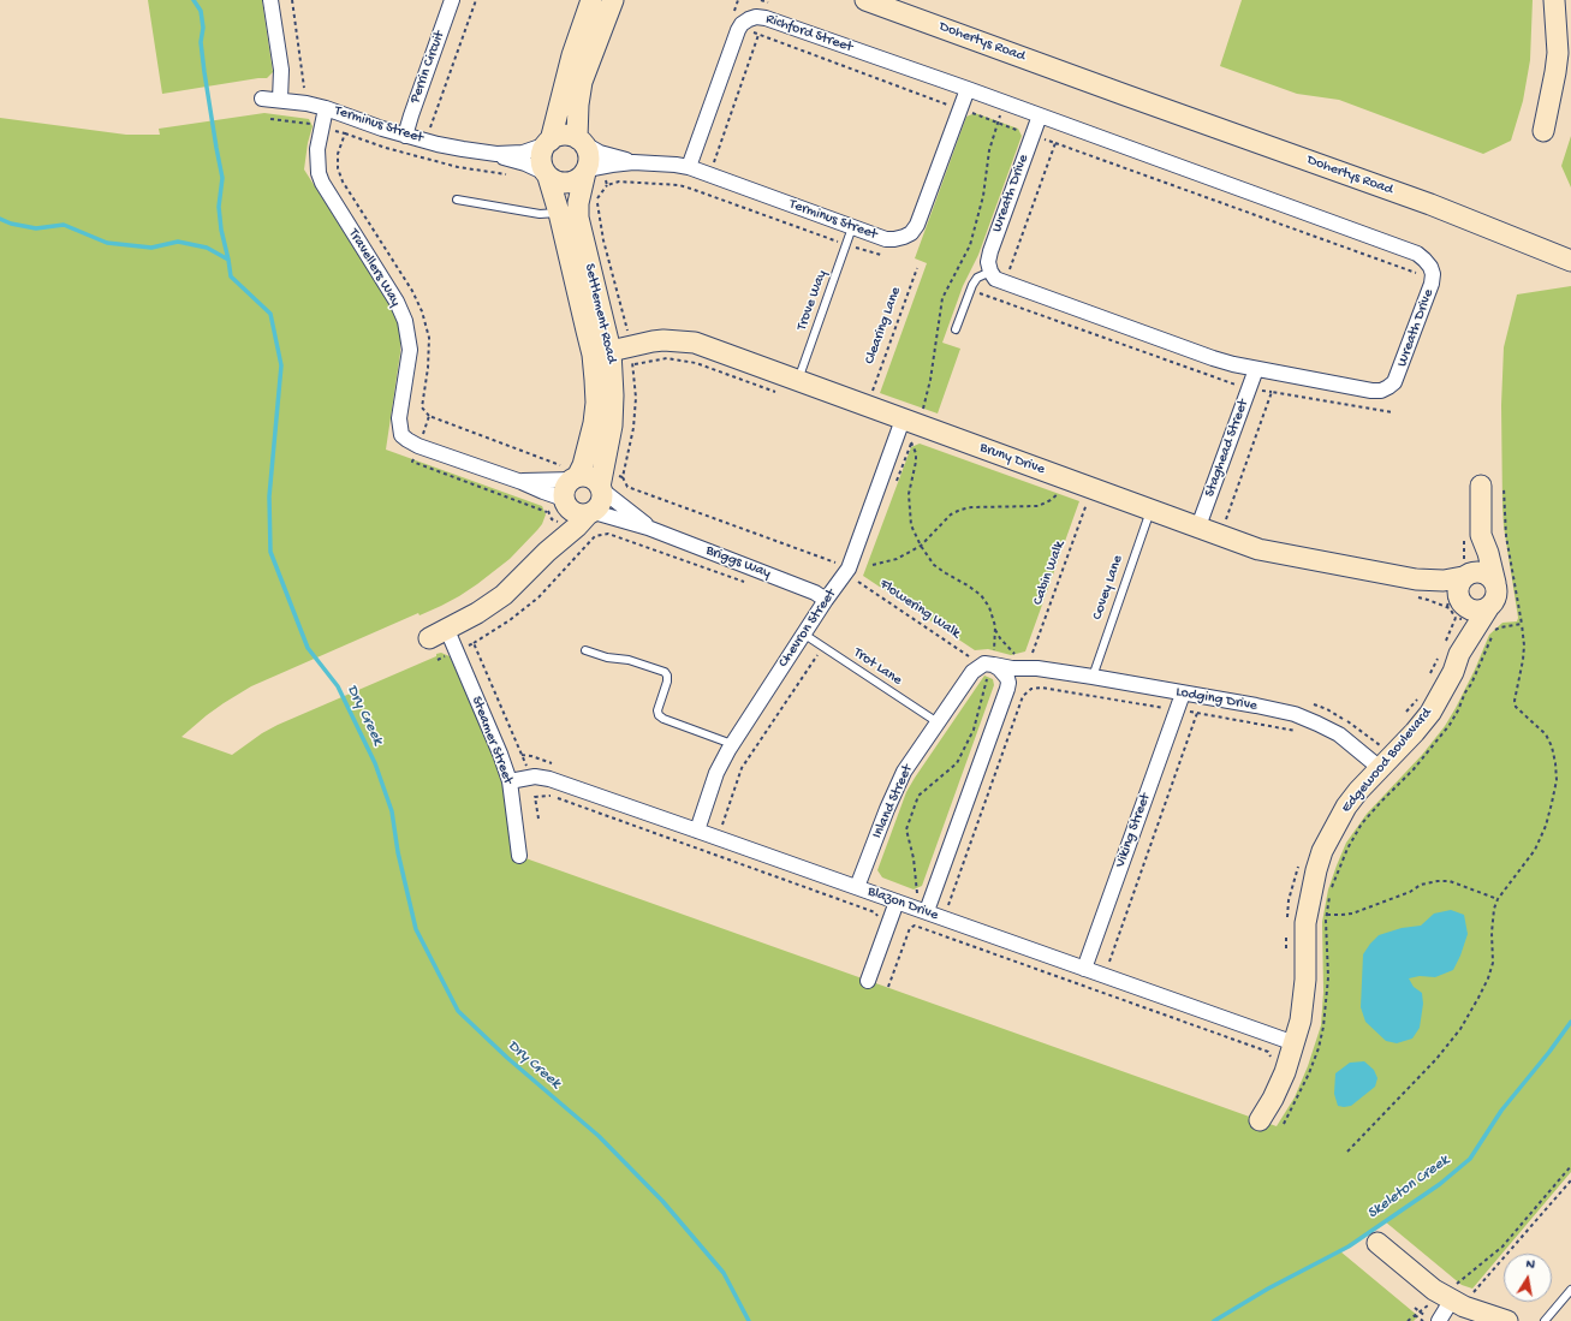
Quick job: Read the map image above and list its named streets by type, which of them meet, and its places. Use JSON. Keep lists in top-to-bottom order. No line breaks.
{"streets":{"street":["Richford Street","Dohertys Road","Perrin Circuit","Terminus Street","Wreath Drive","Travellers Way","Settlement Road","Staghead Street","Bruny Drive","Briggs Way","Chevron Street","Lodging Drive","Steamer Street","Edgewood Boulevard","Inland Street","Viking Street","Blazon Drive"],"lane":["Trove Way","Covey Lane","Trot Lane"],"path":["Clearing Lane","Cabin Walk","Flowering Walk"]},"crossings":[["Richford Street","Terminus Street"],["Richford Street","Wreath Drive"],["Perrin Circuit","Terminus Street"],["Terminus Street","Wreath Drive"],["Terminus Street","Travellers Way"],["Terminus Street","Trove Way"],["Terminus Street","Settlement Road"],["Wreath Drive","Staghead Street"],["Trove Way","Bruny Drive"],["Settlement Road","Bruny Drive"],["Settlement Road","Briggs Way"],["Staghead Street","Bruny Drive"],["Bruny Drive","Covey Lane"],["Bruny Drive","Chevron Street"],["Bruny Drive","Edgewood Boulevard"],["Briggs Way","Chevron Street"],["Covey Lane","Lodging Drive"],["Chevron Street","Trot Lane"],["Chevron Street","Blazon Drive"],["Trot Lane","Inland Street"],["Lodging Drive","Edgewood Boulevard"],["Lodging Drive","Inland Street"],["Lodging Drive","Viking Street"],["Steamer Street","Blazon Drive"],["Edgewood Boulevard","Blazon Drive"],["Inland Street","Blazon Drive"],["Viking Street","Blazon Drive"]],"water":["Dry Creek","Skeleton Creek"],"north":"top"}
